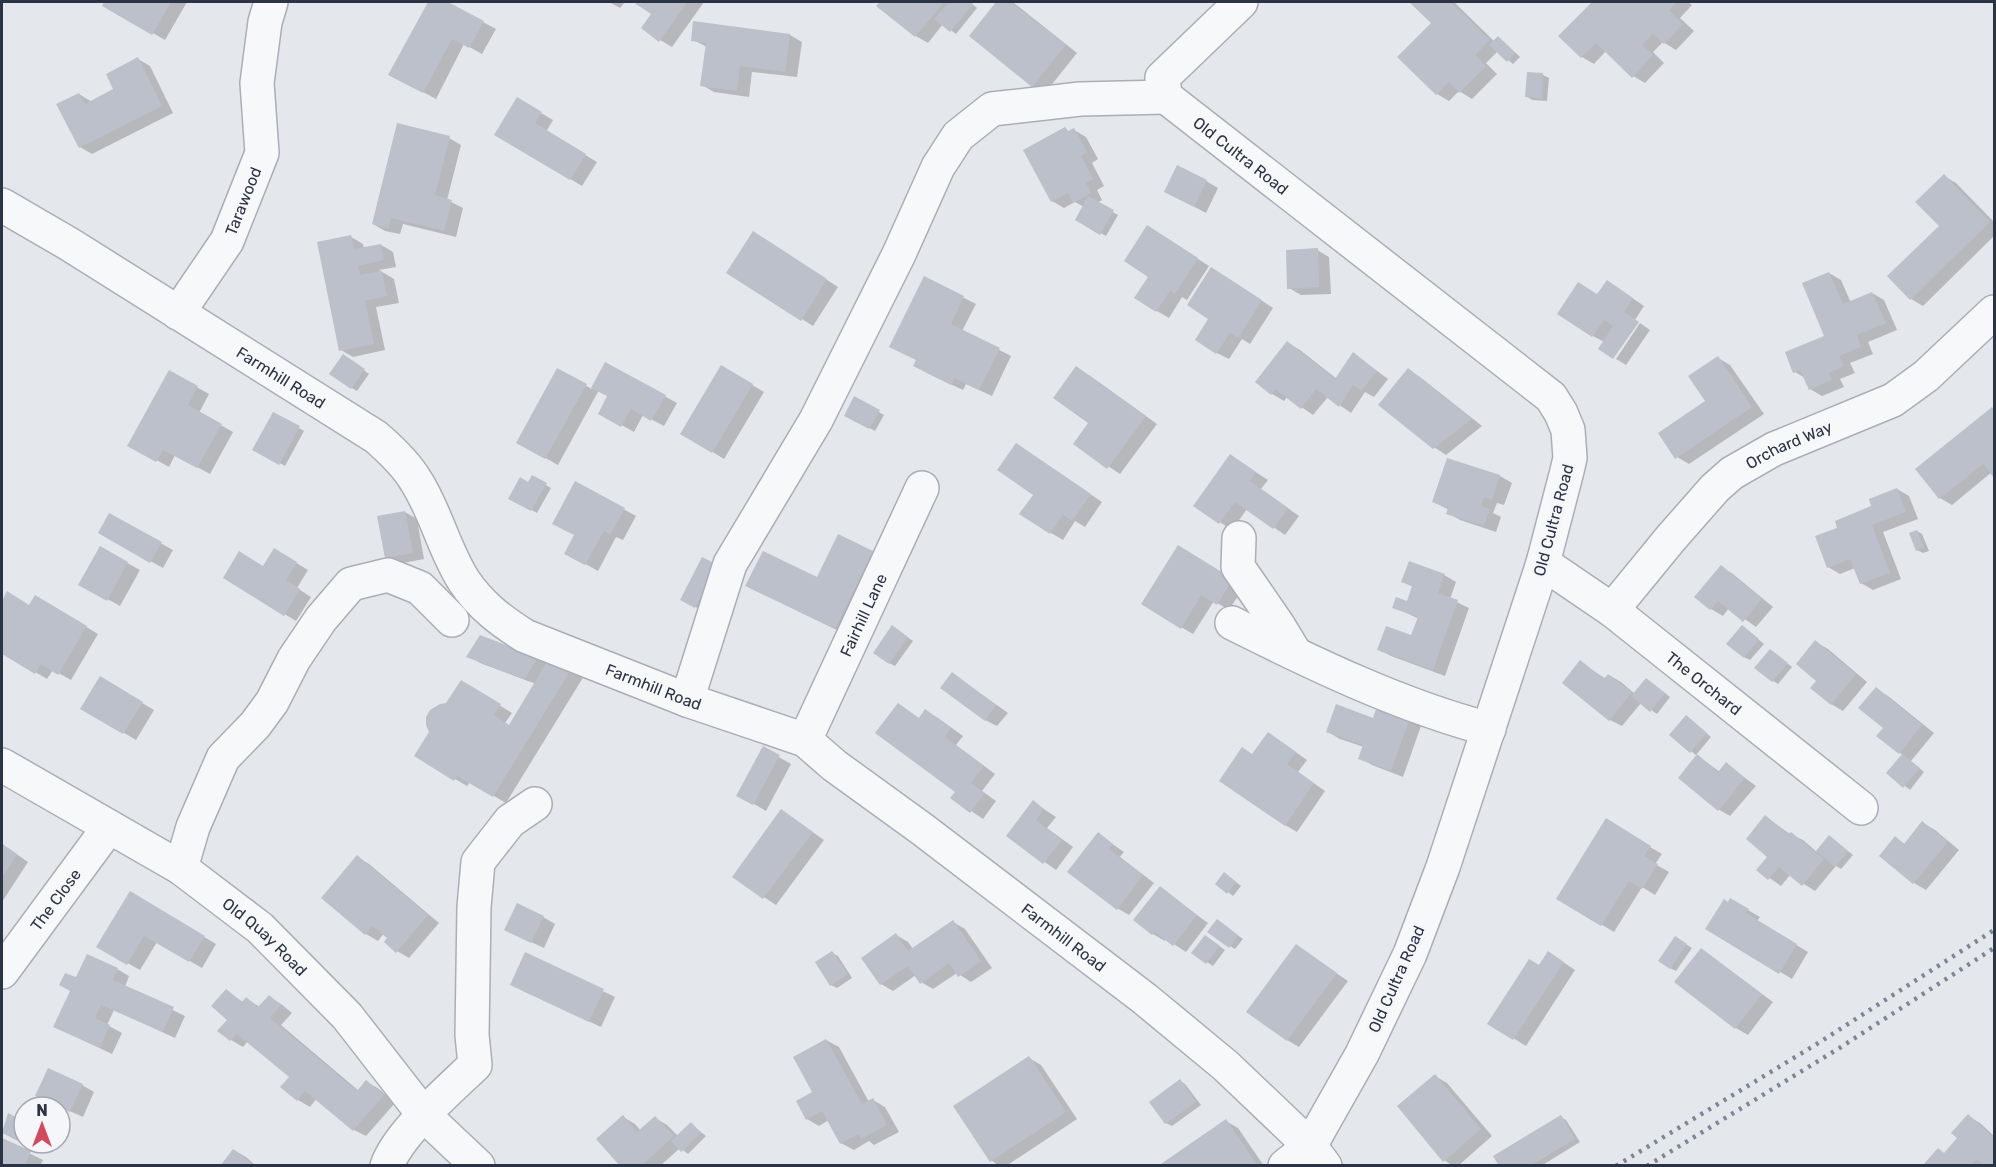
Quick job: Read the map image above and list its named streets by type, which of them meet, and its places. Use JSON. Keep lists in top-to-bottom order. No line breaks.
{"streets":{"street":["Old Cultra Road","Tarawood","Farmhill Road","Orchard Way","Fairhill Lane","The Orchard","The Close","Old Quay Road"]},"crossings":[["Old Cultra Road","Farmhill Road"],["Old Cultra Road","The Orchard"],["Tarawood","Farmhill Road"],["Farmhill Road","Fairhill Lane"],["Orchard Way","The Orchard"],["The Close","Old Quay Road"]],"north":"top"}
